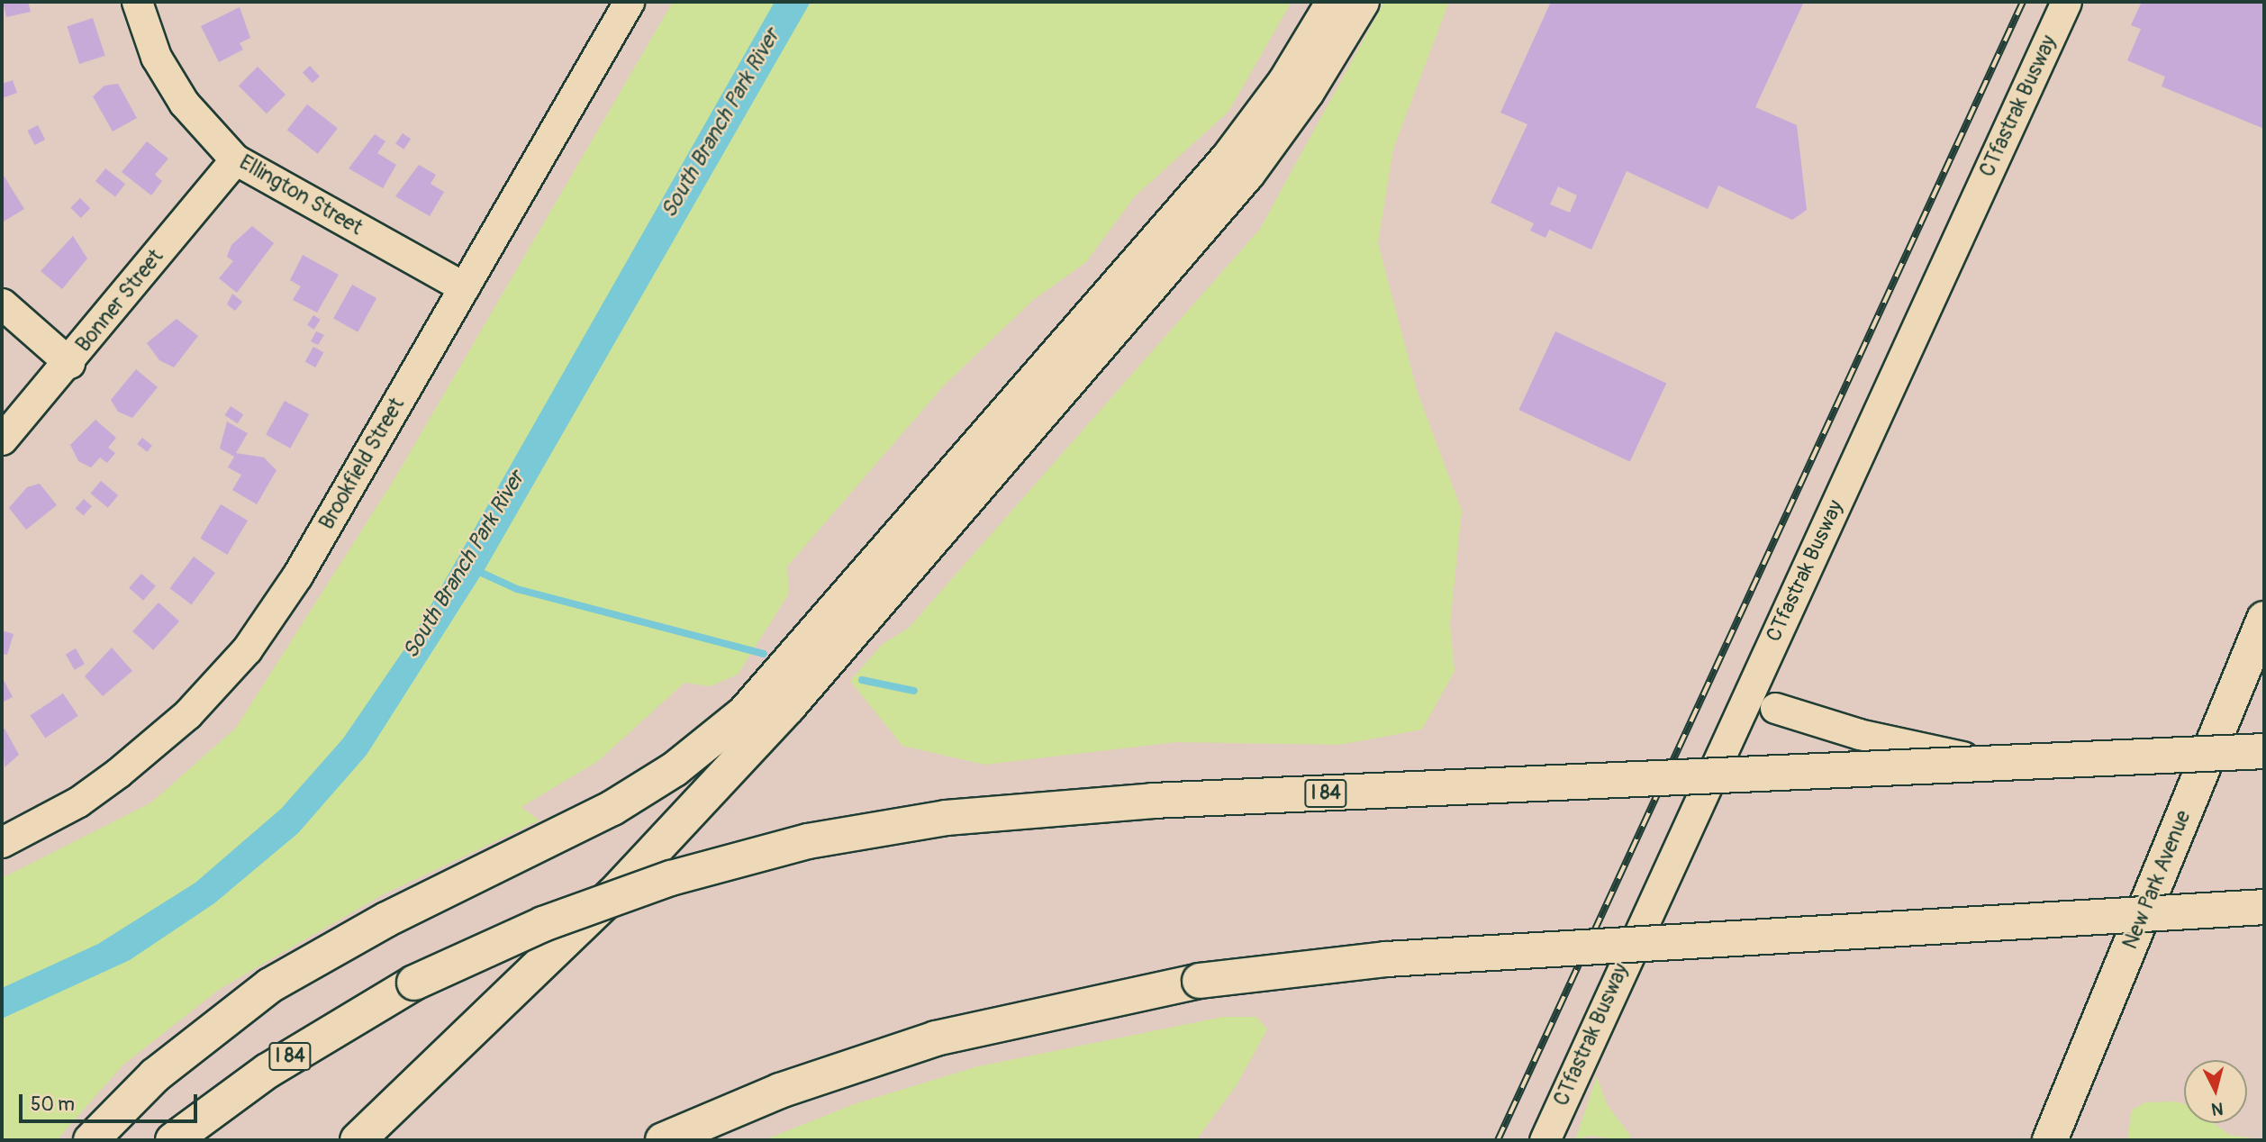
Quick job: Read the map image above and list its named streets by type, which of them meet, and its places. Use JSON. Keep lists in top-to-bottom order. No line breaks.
{"streets":{"main road":["I 84","New Park Avenue"],"street":["CTfastrak Busway","Ellington Street","Bonner Street","Brookfield Street"]},"crossings":[["Ellington Street","Bonner Street"],["Ellington Street","Brookfield Street"]],"water":["South Branch Park River"],"scale_bar":"50 m","north":"bottom"}
